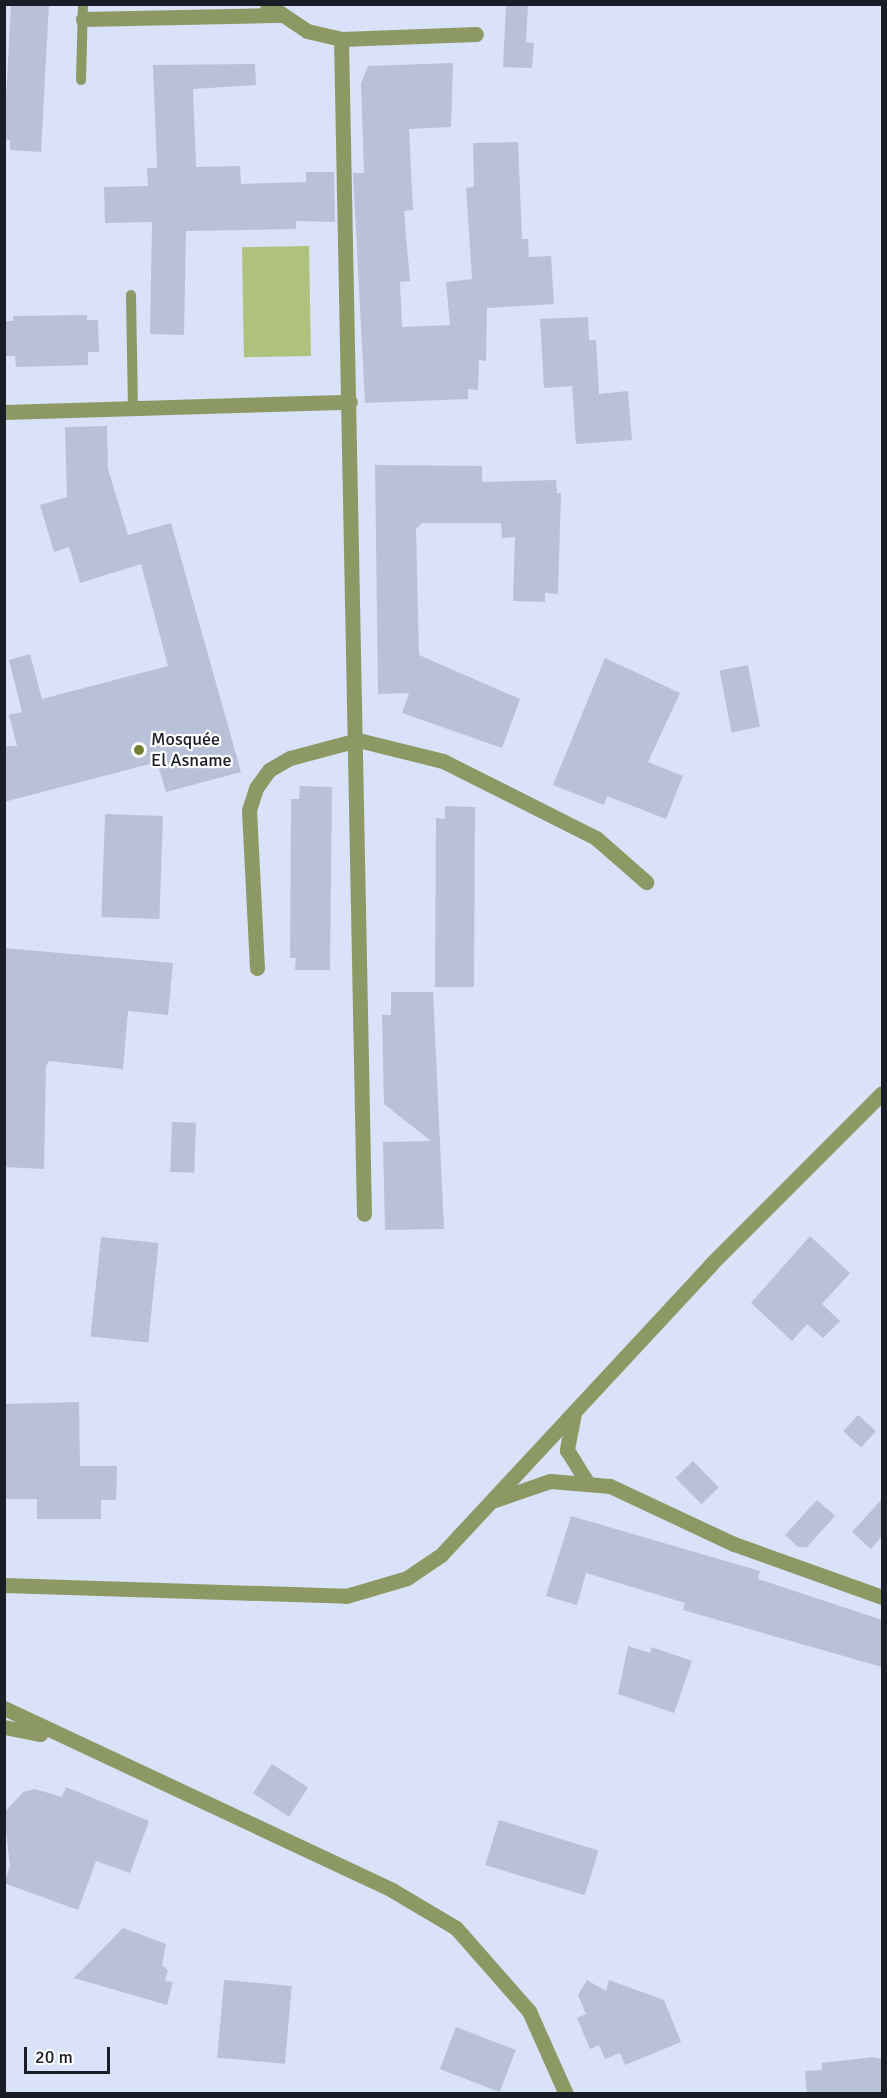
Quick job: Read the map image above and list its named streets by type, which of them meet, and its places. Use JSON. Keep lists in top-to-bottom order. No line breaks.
{"places":["Mosquée El Asname"],"scale_bar":"20 m"}
